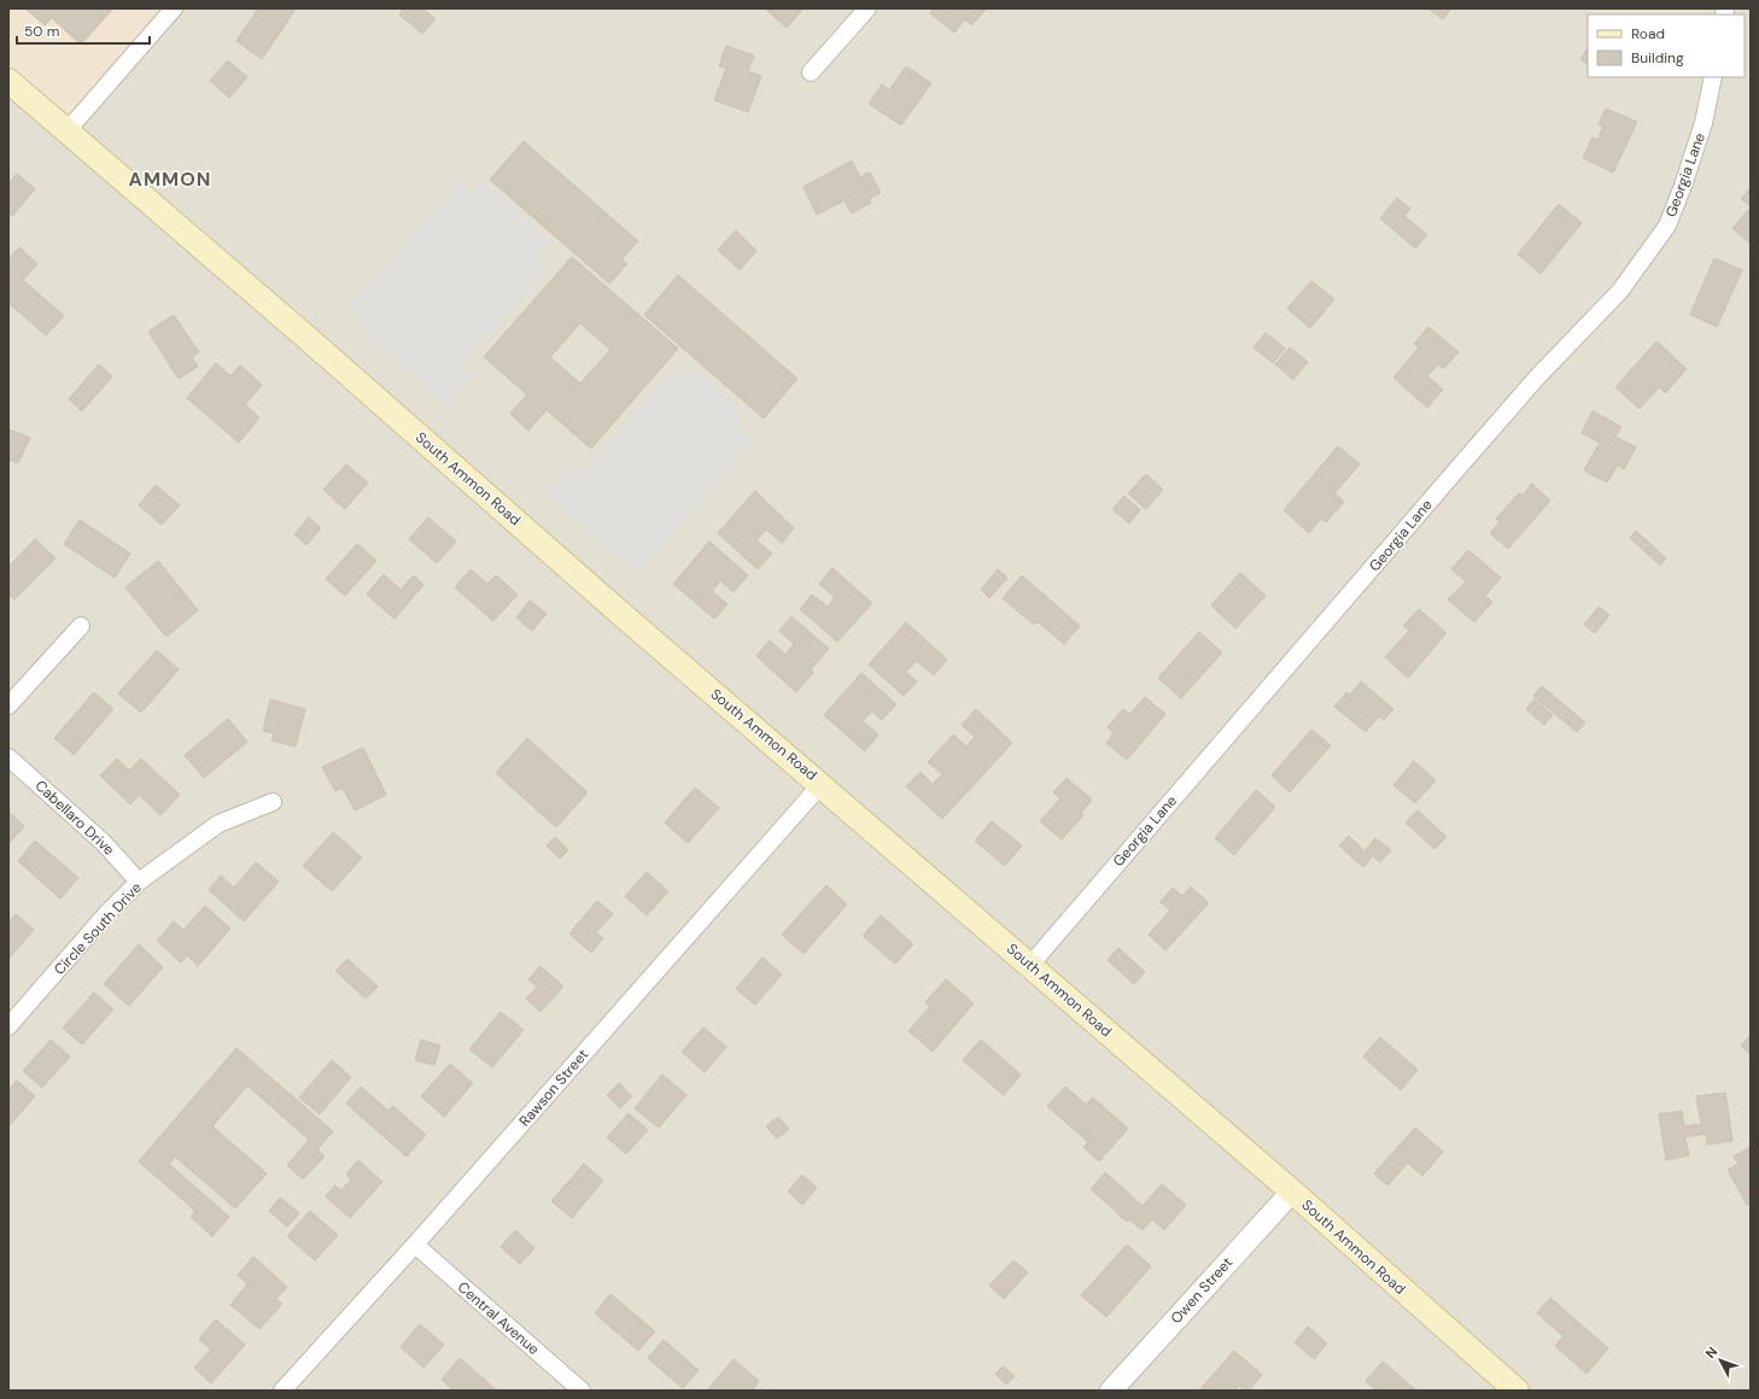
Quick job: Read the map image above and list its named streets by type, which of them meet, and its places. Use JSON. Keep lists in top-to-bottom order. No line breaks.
{"streets":{"main road":["South Ammon Road"],"street":["Georgia Lane","Cabellaro Drive","Circle South Drive","Rawson Street","Owen Street","Central Avenue"]},"crossings":[["Georgia Lane","South Ammon Road"],["South Ammon Road","Rawson Street"],["South Ammon Road","Owen Street"],["Cabellaro Drive","Circle South Drive"],["Rawson Street","Central Avenue"]],"districts":["AMMON"],"legend":["Road","Building"],"scale_bar":"50 m","north":"top left"}
